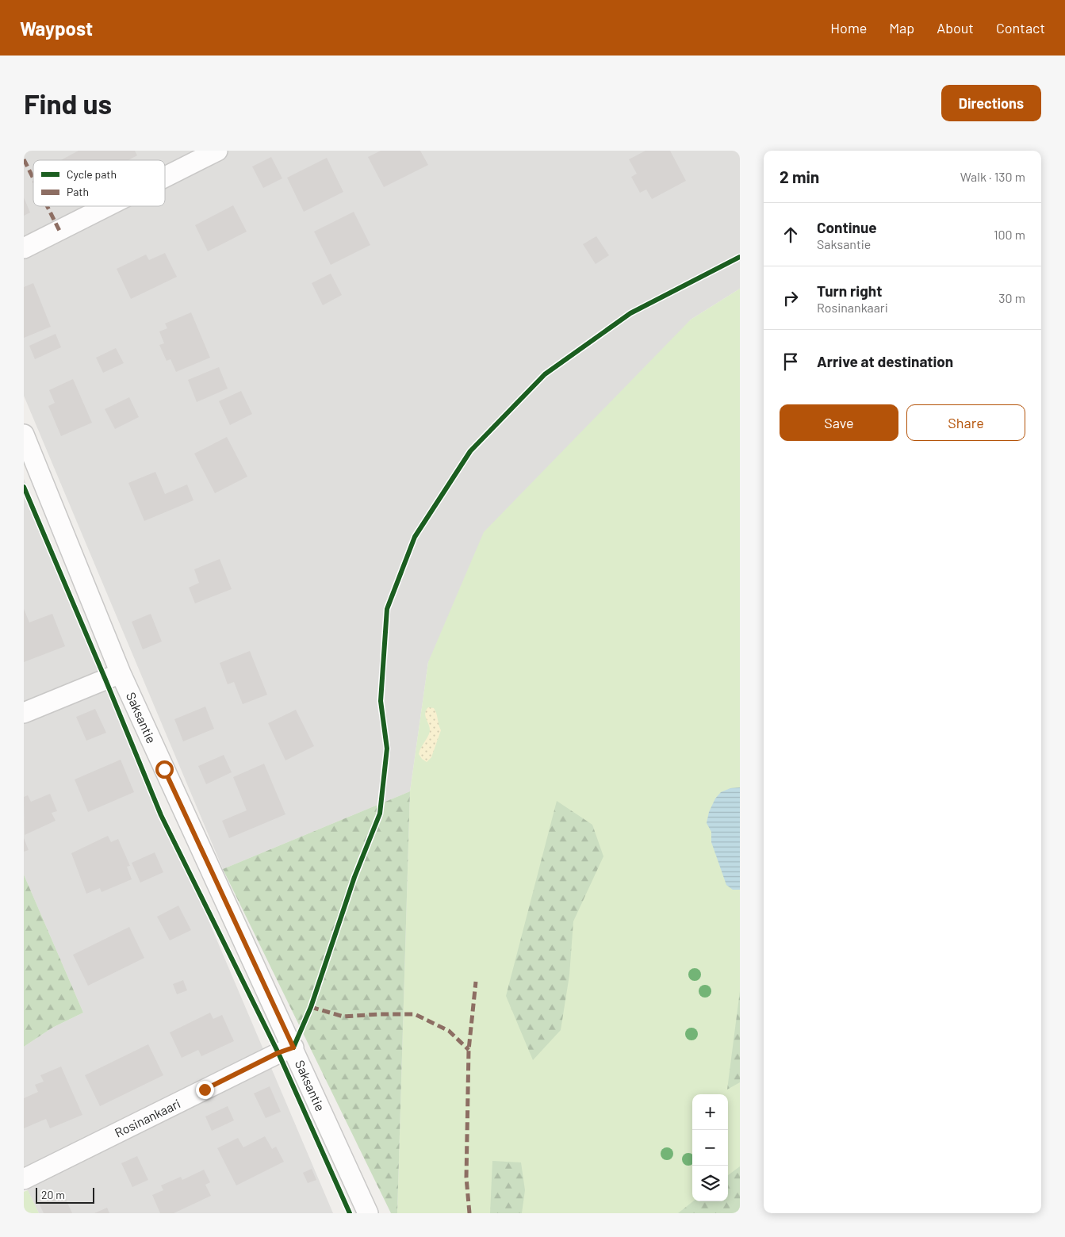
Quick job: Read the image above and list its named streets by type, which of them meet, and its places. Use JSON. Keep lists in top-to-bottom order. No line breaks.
{"streets":{"street":["Saksantie","Rosinankaari"]},"crossings":[["Saksantie","Rosinankaari"]],"legend":["Cycle path","Path"],"scale_bar":"20 m","page":{"header":"Waypost","nav":["Home","Map","About","Contact"],"buttons":["Directions",["Save","Share"]],"title":"Find us","heading":["2 min","Walk · 130 m"],"list":[["Continue","Saksantie","100 m"],["Turn right","Rosinankaari","30 m"],"Arrive at destination"],"map_buttons":["+","−"],"scale":"20 m"}}
